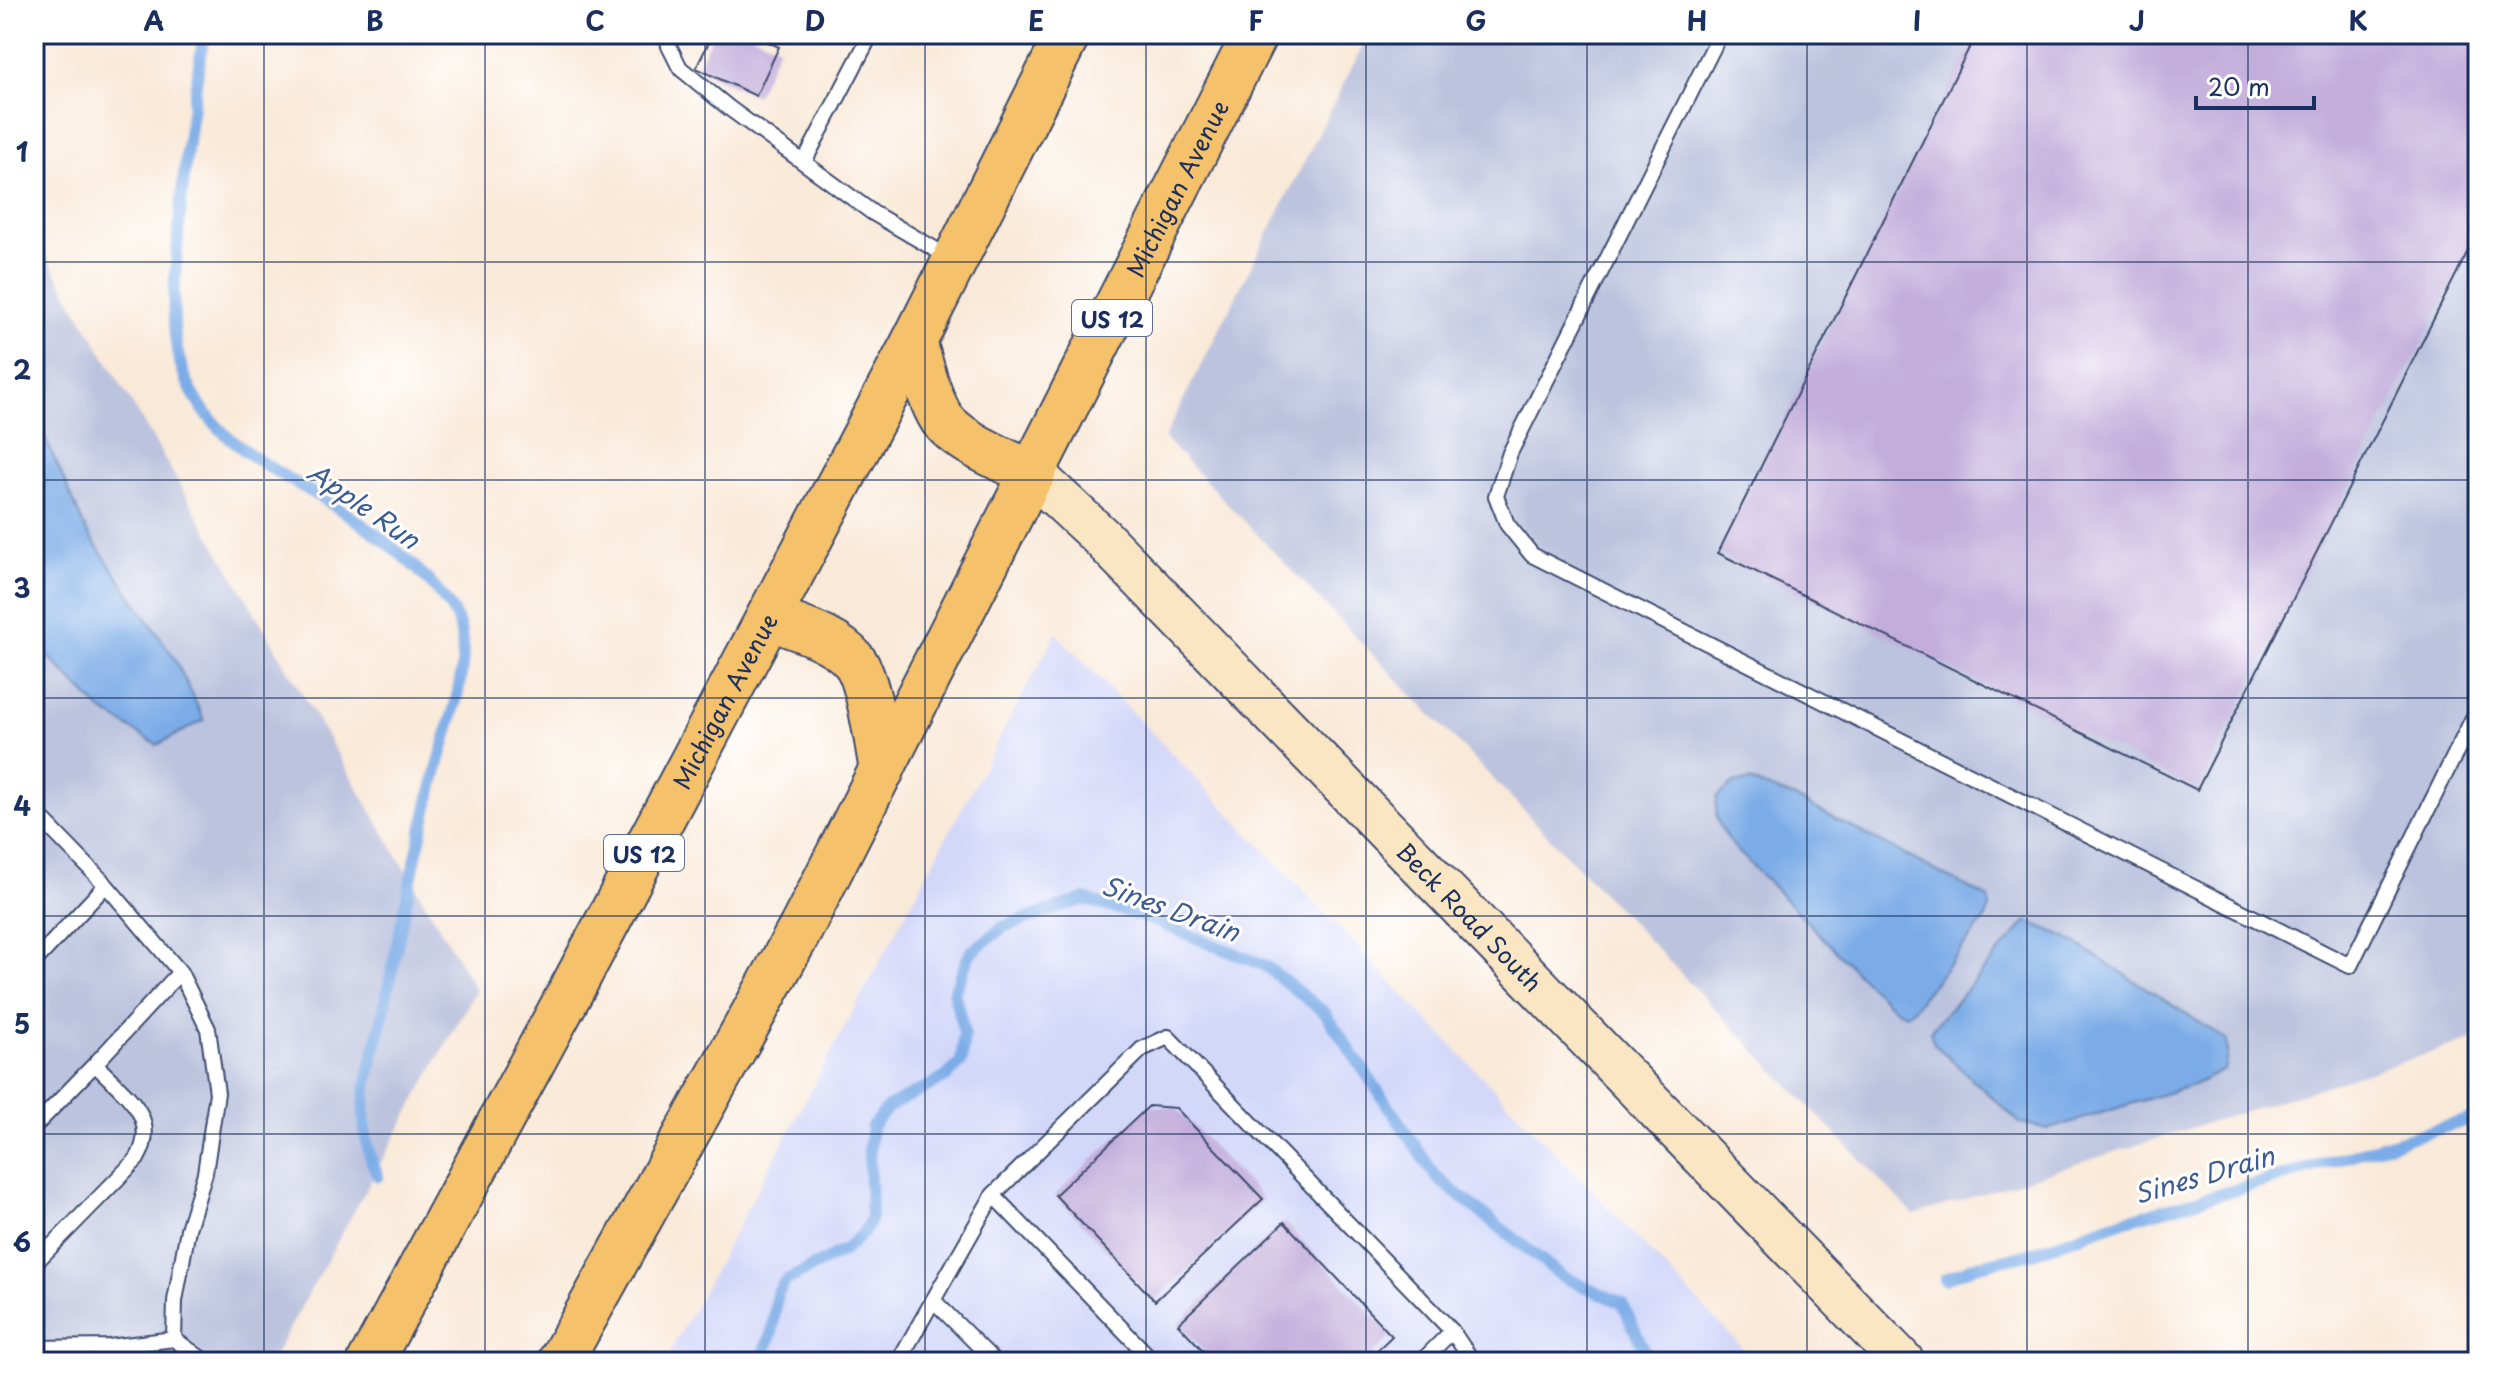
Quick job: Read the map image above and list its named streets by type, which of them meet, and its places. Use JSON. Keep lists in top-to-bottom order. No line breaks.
{"streets":{"main road":["Michigan Avenue","US 12","Beck Road South"]},"crossings":[["Michigan Avenue","Beck Road South"]],"water":["Apple Run","Sines Drain"],"scale_bar":"20 m","grid":{"columns":["A","B","C","D","E","F","G","H","I","J","K"],"rows":["1","2","3","4","5","6"]}}
